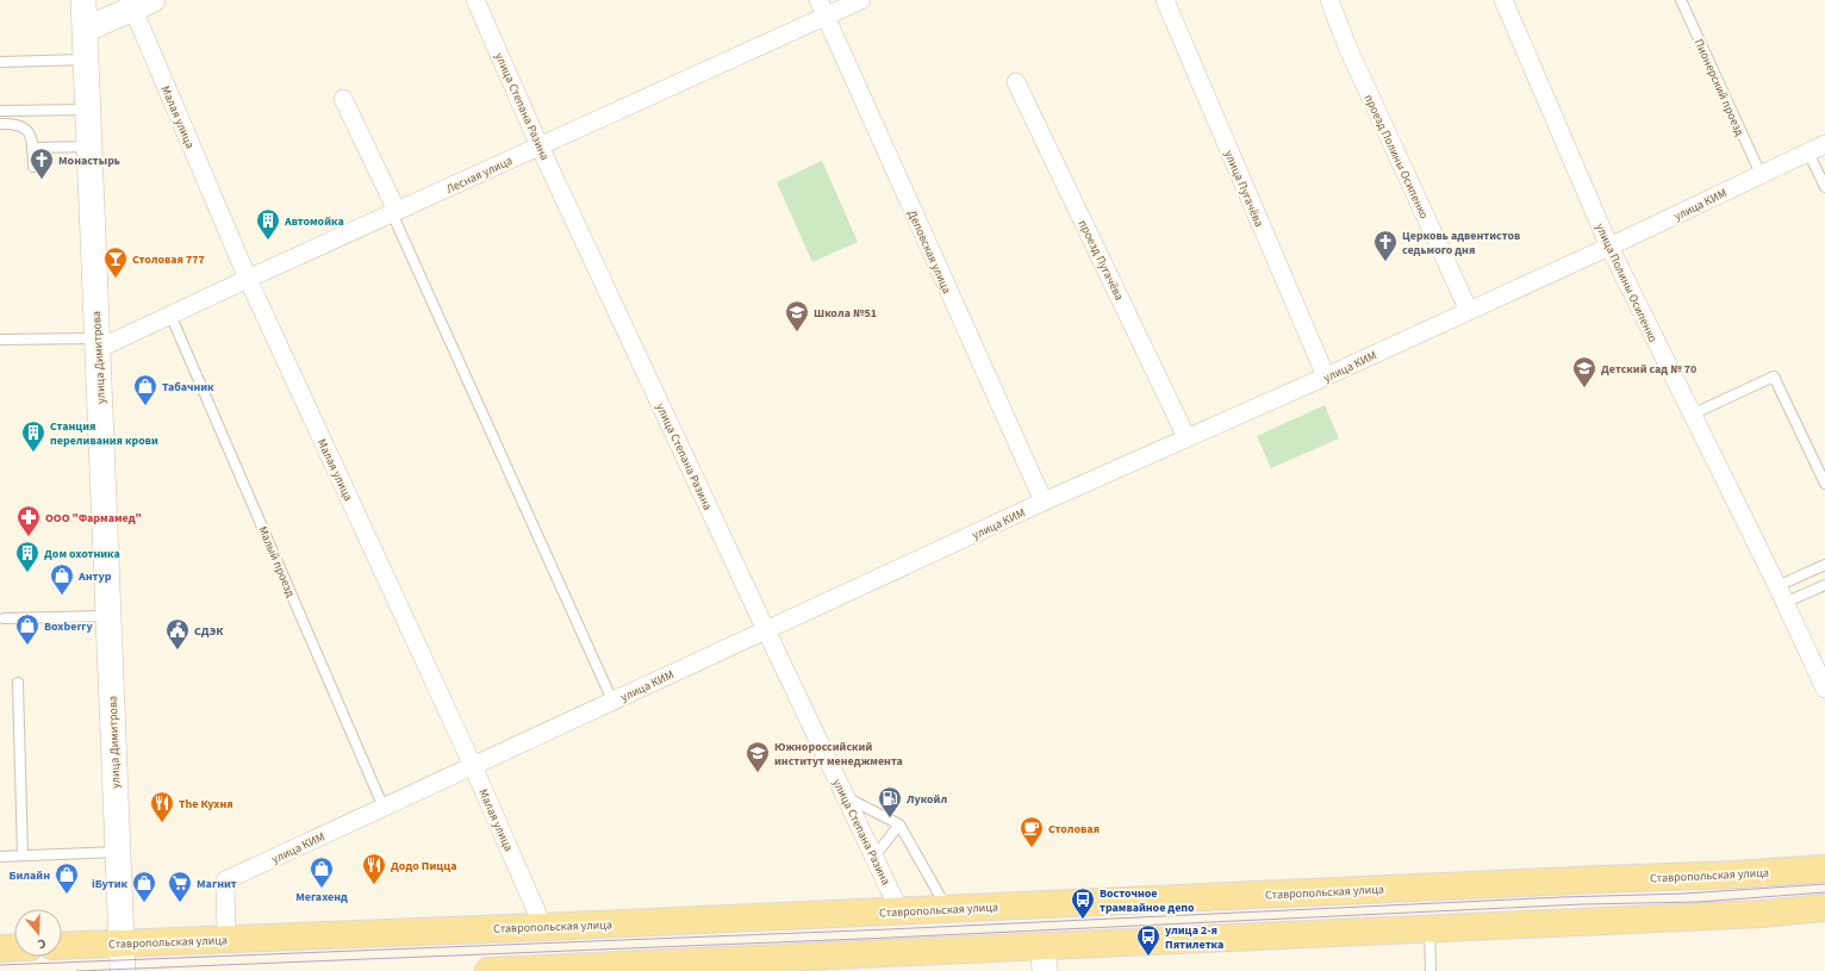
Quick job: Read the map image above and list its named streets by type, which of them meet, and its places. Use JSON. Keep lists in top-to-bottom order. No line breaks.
{"streets":{"main road":["Ставропольская улица"],"street":["улица Степана Разина","Малая улица","проезд Полины Осипенко","Лесная улица","улица Пугачёва","улица КИМ","Деповская улица","проезд Пугачёва","улица Полины Осипенко","улица Димитрова"],"lane":["Пионерский проезд","Малый проезд"]},"crossings":[["Пионерский проезд","улица КИМ"],["улица Степана Разина","Лесная улица"],["улица Степана Разина","улица КИМ"],["улица Степана Разина","Ставропольская улица"],["Малая улица","Лесная улица"],["Малая улица","улица КИМ"],["Малая улица","Ставропольская улица"],["проезд Полины Осипенко","улица КИМ"],["Лесная улица","Деповская улица"],["Лесная улица","улица Димитрова"],["Лесная улица","Малый проезд"],["улица Пугачёва","улица КИМ"],["улица КИМ","Деповская улица"],["улица КИМ","проезд Пугачёва"],["улица КИМ","улица Полины Осипенко"],["улица КИМ","Малый проезд"],["улица КИМ","Ставропольская улица"],["улица Димитрова","Ставропольская улица"]],"places":{"church":["Монастырь","Церковь адвентистов седьмого дня"],"building":["Автомойка","Станция переливания крови","Дом охотника"],"bar":["Столовая 777"],"school or university":["Школа №51","Детский сад № 70","Южнороссийский институт менеджмента"],"shop":["Табачник","Антур","Boxberry","Мегахенд","Билайн","iБутик"],"pharmacy":["ООО \"Фармамед\""],"public building":["СДЭК"],"fuel station":["Лукойл"],"restaurant":["The Кухня","Додо Пицца"],"cafe":["Столовая"],"supermarket":["Магнит"],"bus stop":["Восточное трамвайное депо","улица 2-я Пятилетка"]},"north":"bottom"}
